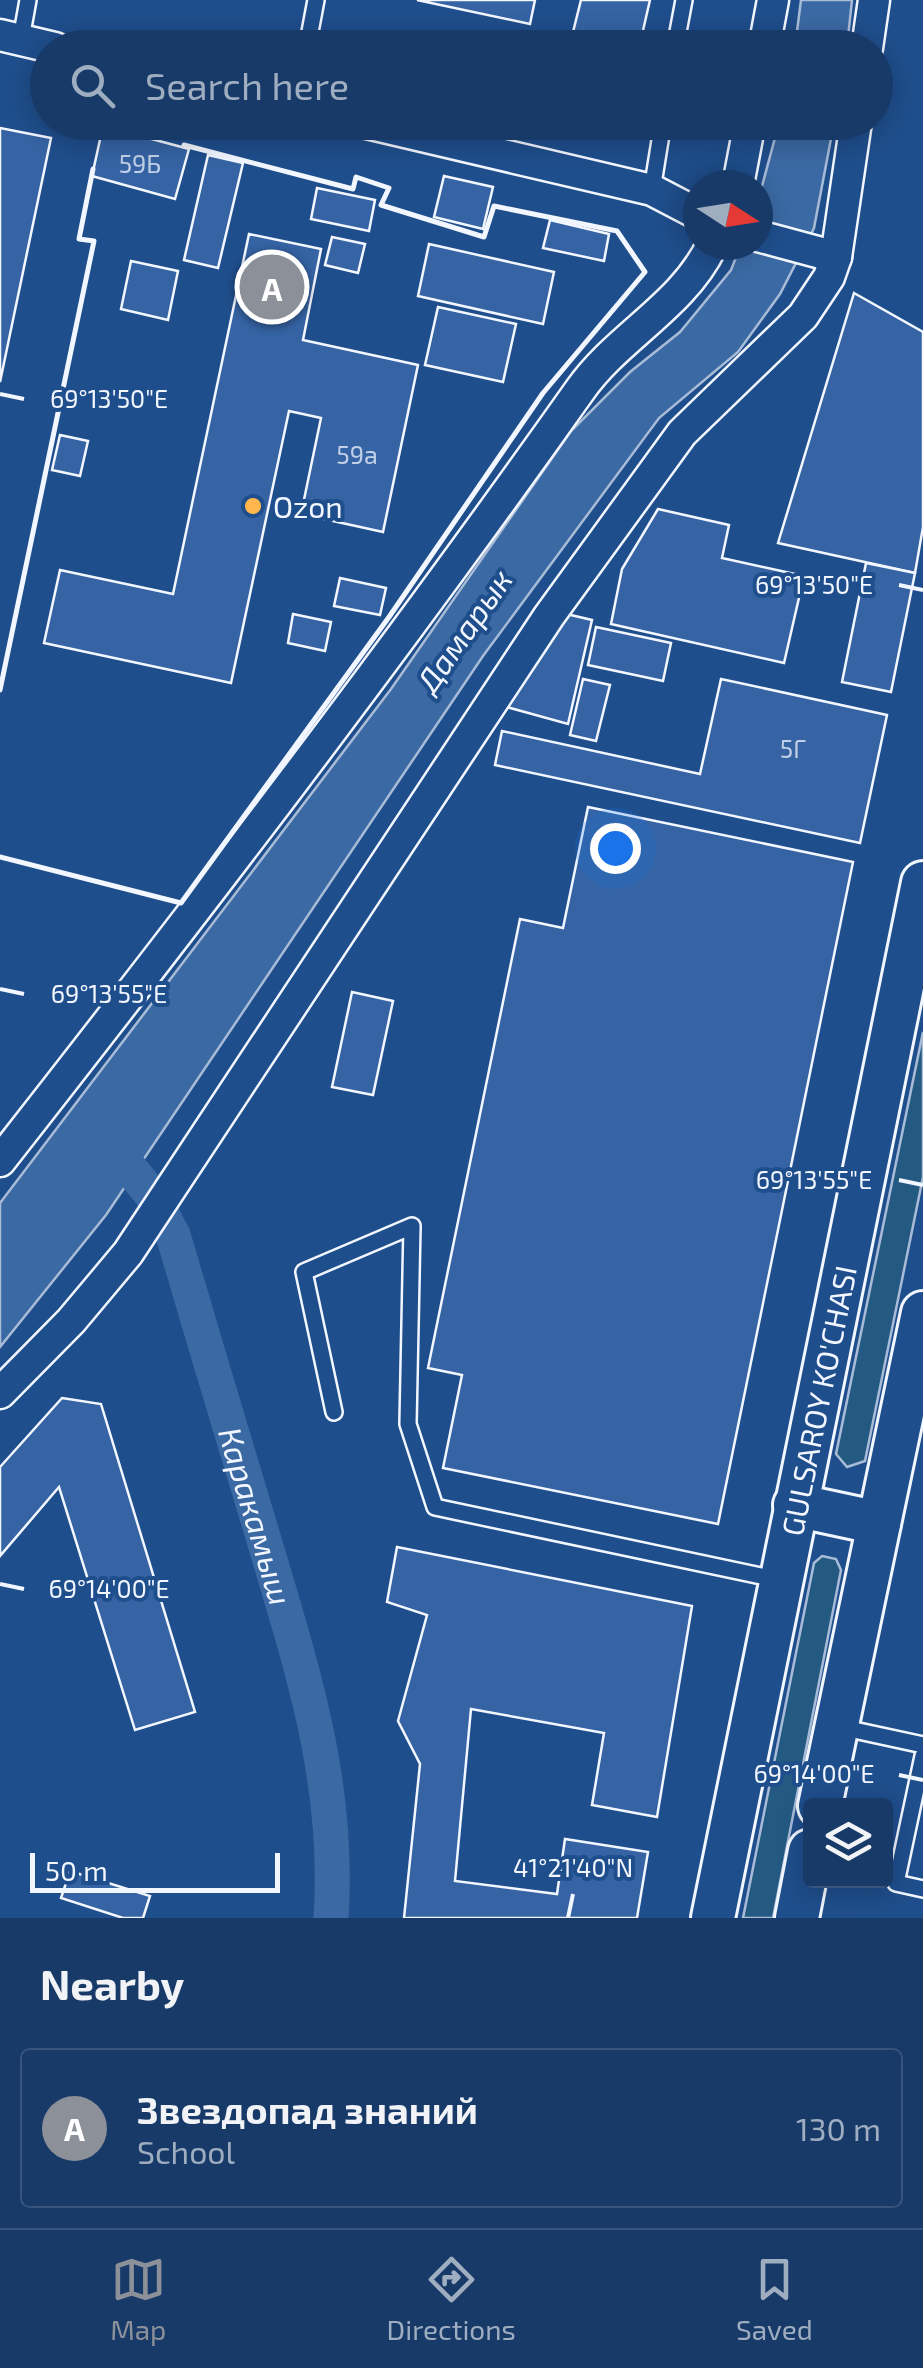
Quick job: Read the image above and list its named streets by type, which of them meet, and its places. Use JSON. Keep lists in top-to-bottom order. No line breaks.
{"streets":{"main road":["GULSAROY KO'CHASI"]},"water":["Дамарык","Каракамыш"],"places":["Ozon"],"house_numbers":["59Б","59а","5Г"],"scale_bar":"50 m","north":"right","page":{"search":"Search here","pins":"A","scale":"50 m","heading":"Nearby","list":[{"mark":"A","name":"Звездопад знаний","note":"School","value":"130 m"}],"nav":["Map","Directions","Saved"]},"coordinates":["69°13'50\"E","69°13'55\"E","69°14'00\"E","41°21'40\"N"]}
